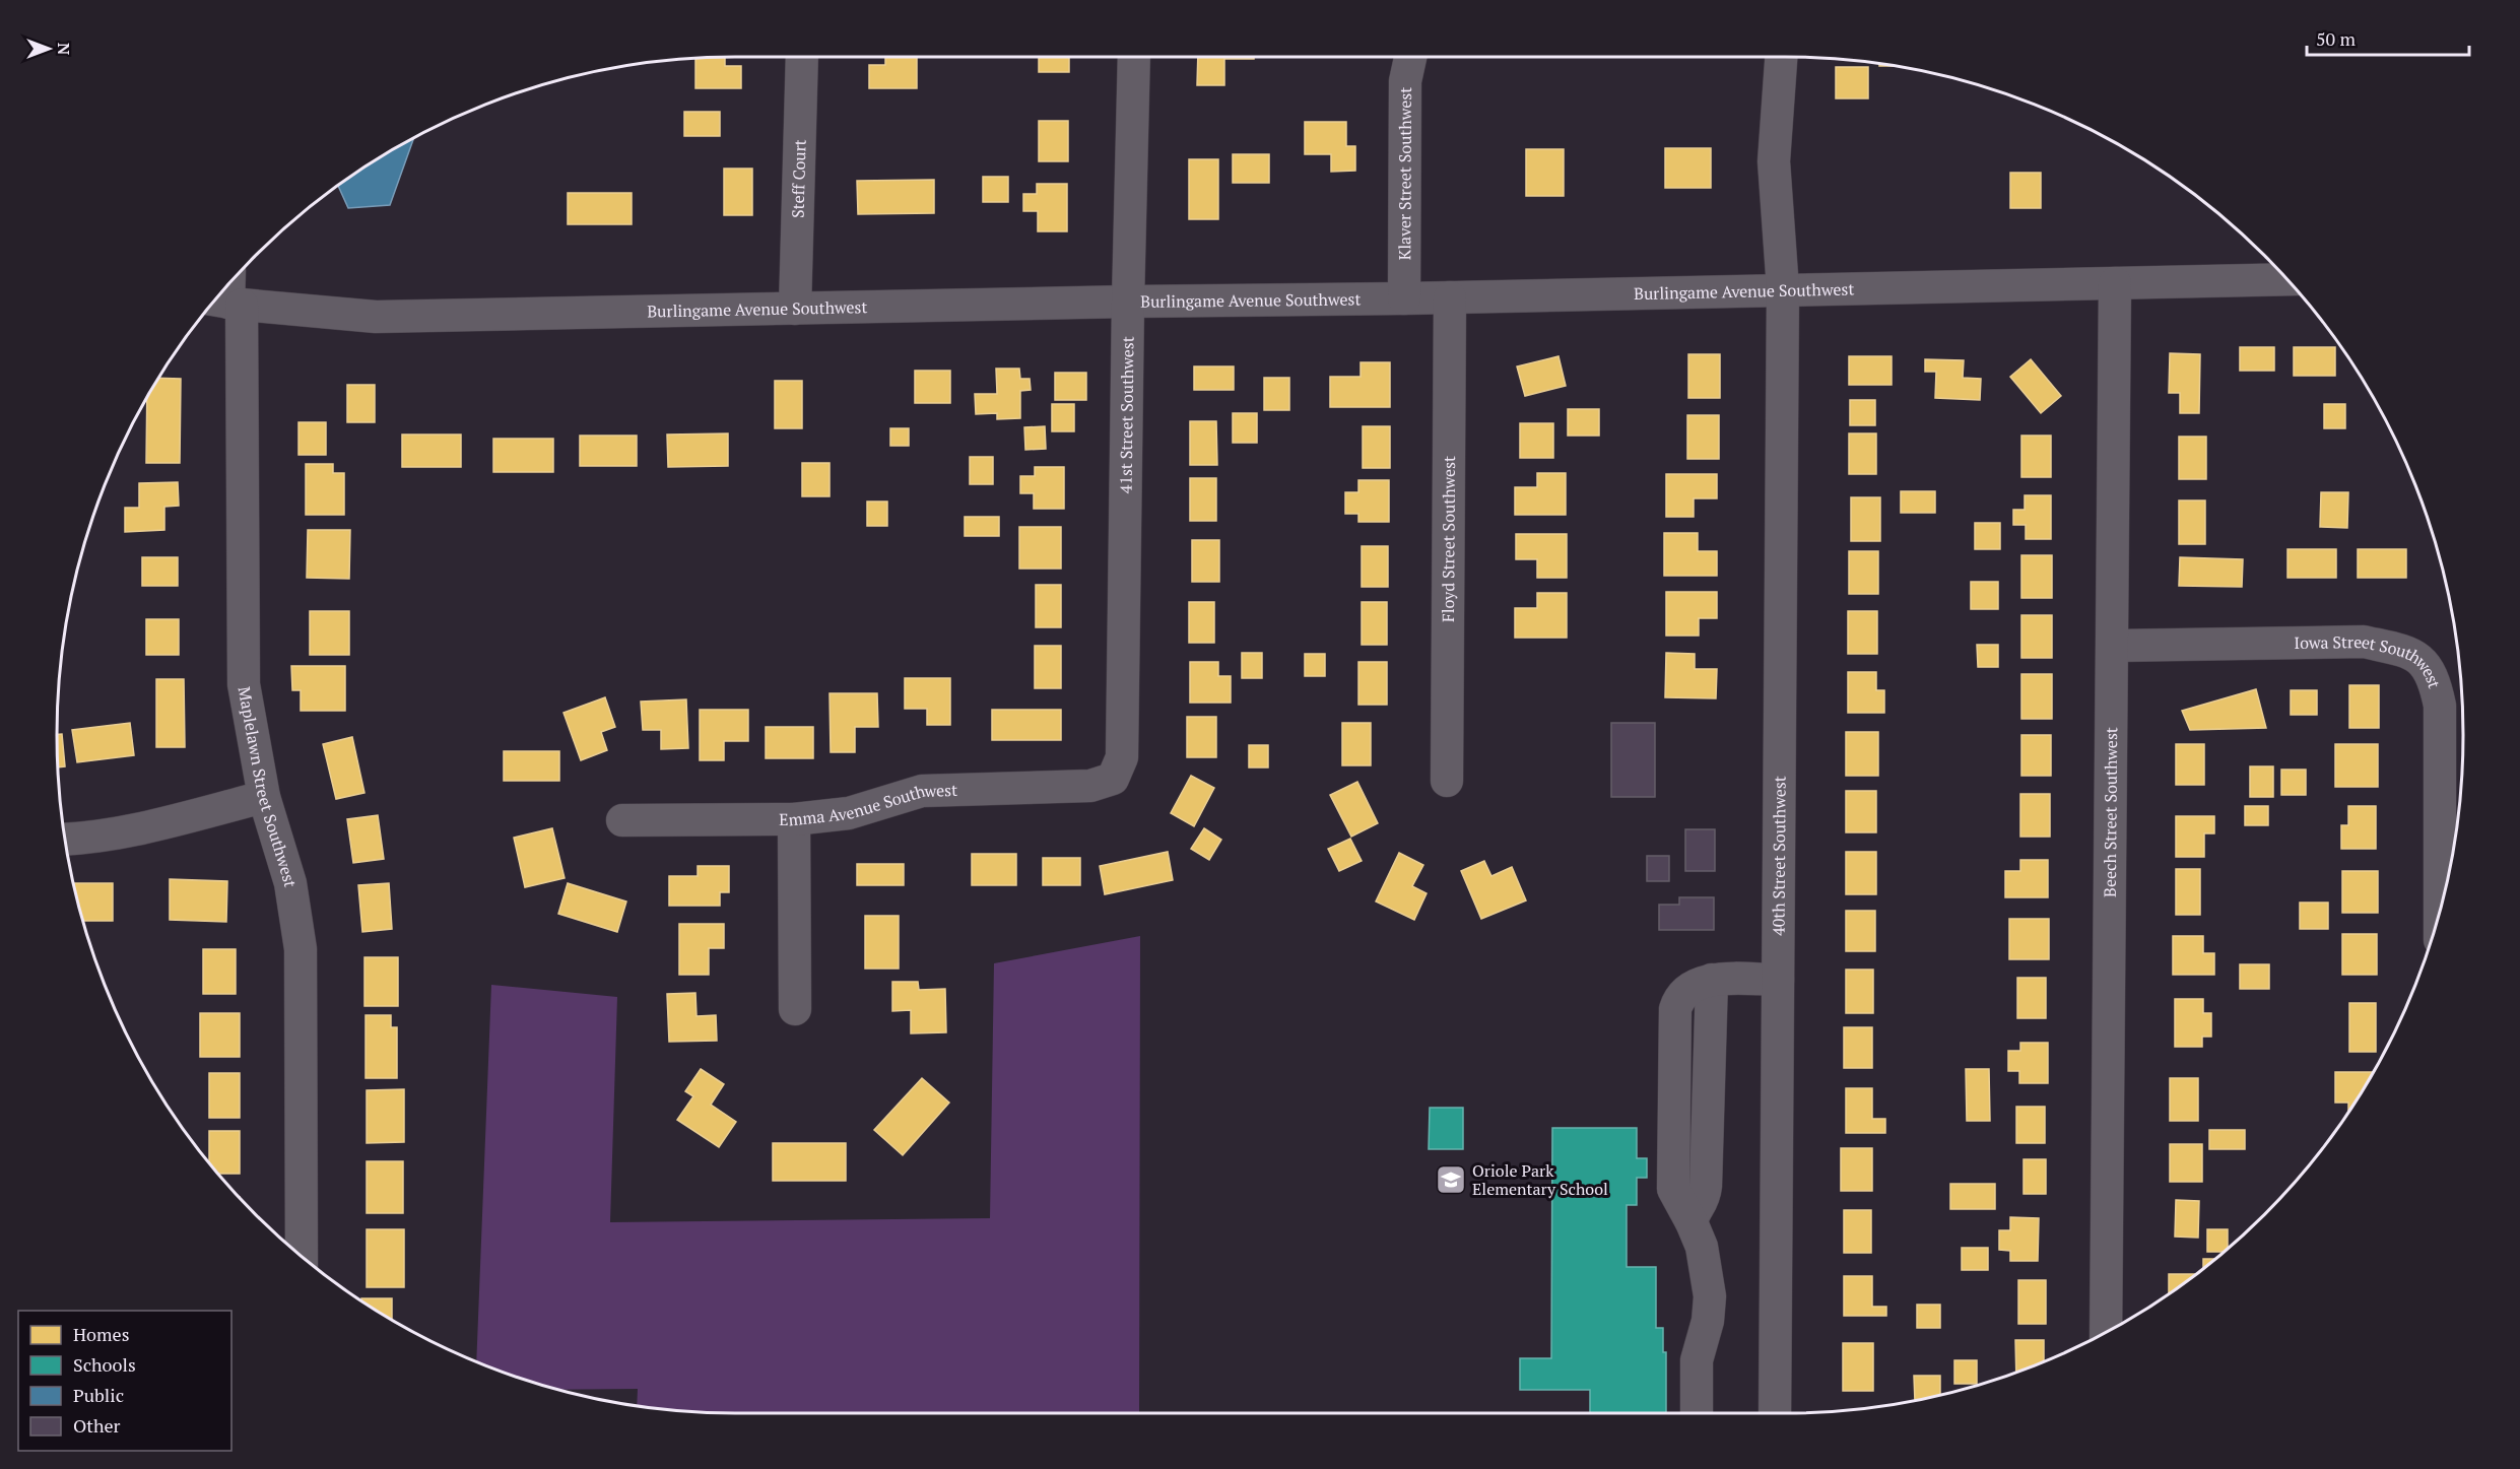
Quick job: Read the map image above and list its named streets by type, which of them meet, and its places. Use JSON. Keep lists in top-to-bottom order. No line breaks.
{"streets":{"street":["Klaver Street Southwest","Steff Court","Burlingame Avenue Southwest","41st Street Southwest","Floyd Street Southwest","Iowa Street Southwest","Maplelawn Street Southwest","Emma Avenue Southwest","Beech Street Southwest","40th Street Southwest"]},"crossings":[["Klaver Street Southwest","Burlingame Avenue Southwest"],["Steff Court","Burlingame Avenue Southwest"],["Burlingame Avenue Southwest","41st Street Southwest"],["Burlingame Avenue Southwest","Floyd Street Southwest"],["Burlingame Avenue Southwest","Maplelawn Street Southwest"],["Burlingame Avenue Southwest","Beech Street Southwest"],["Burlingame Avenue Southwest","40th Street Southwest"],["41st Street Southwest","Emma Avenue Southwest"],["Iowa Street Southwest","Beech Street Southwest"]],"places":{"school or university":["Oriole Park Elementary School"]},"legend":["Homes","Schools","Public","Other"],"scale_bar":"50 m","north":"right"}
